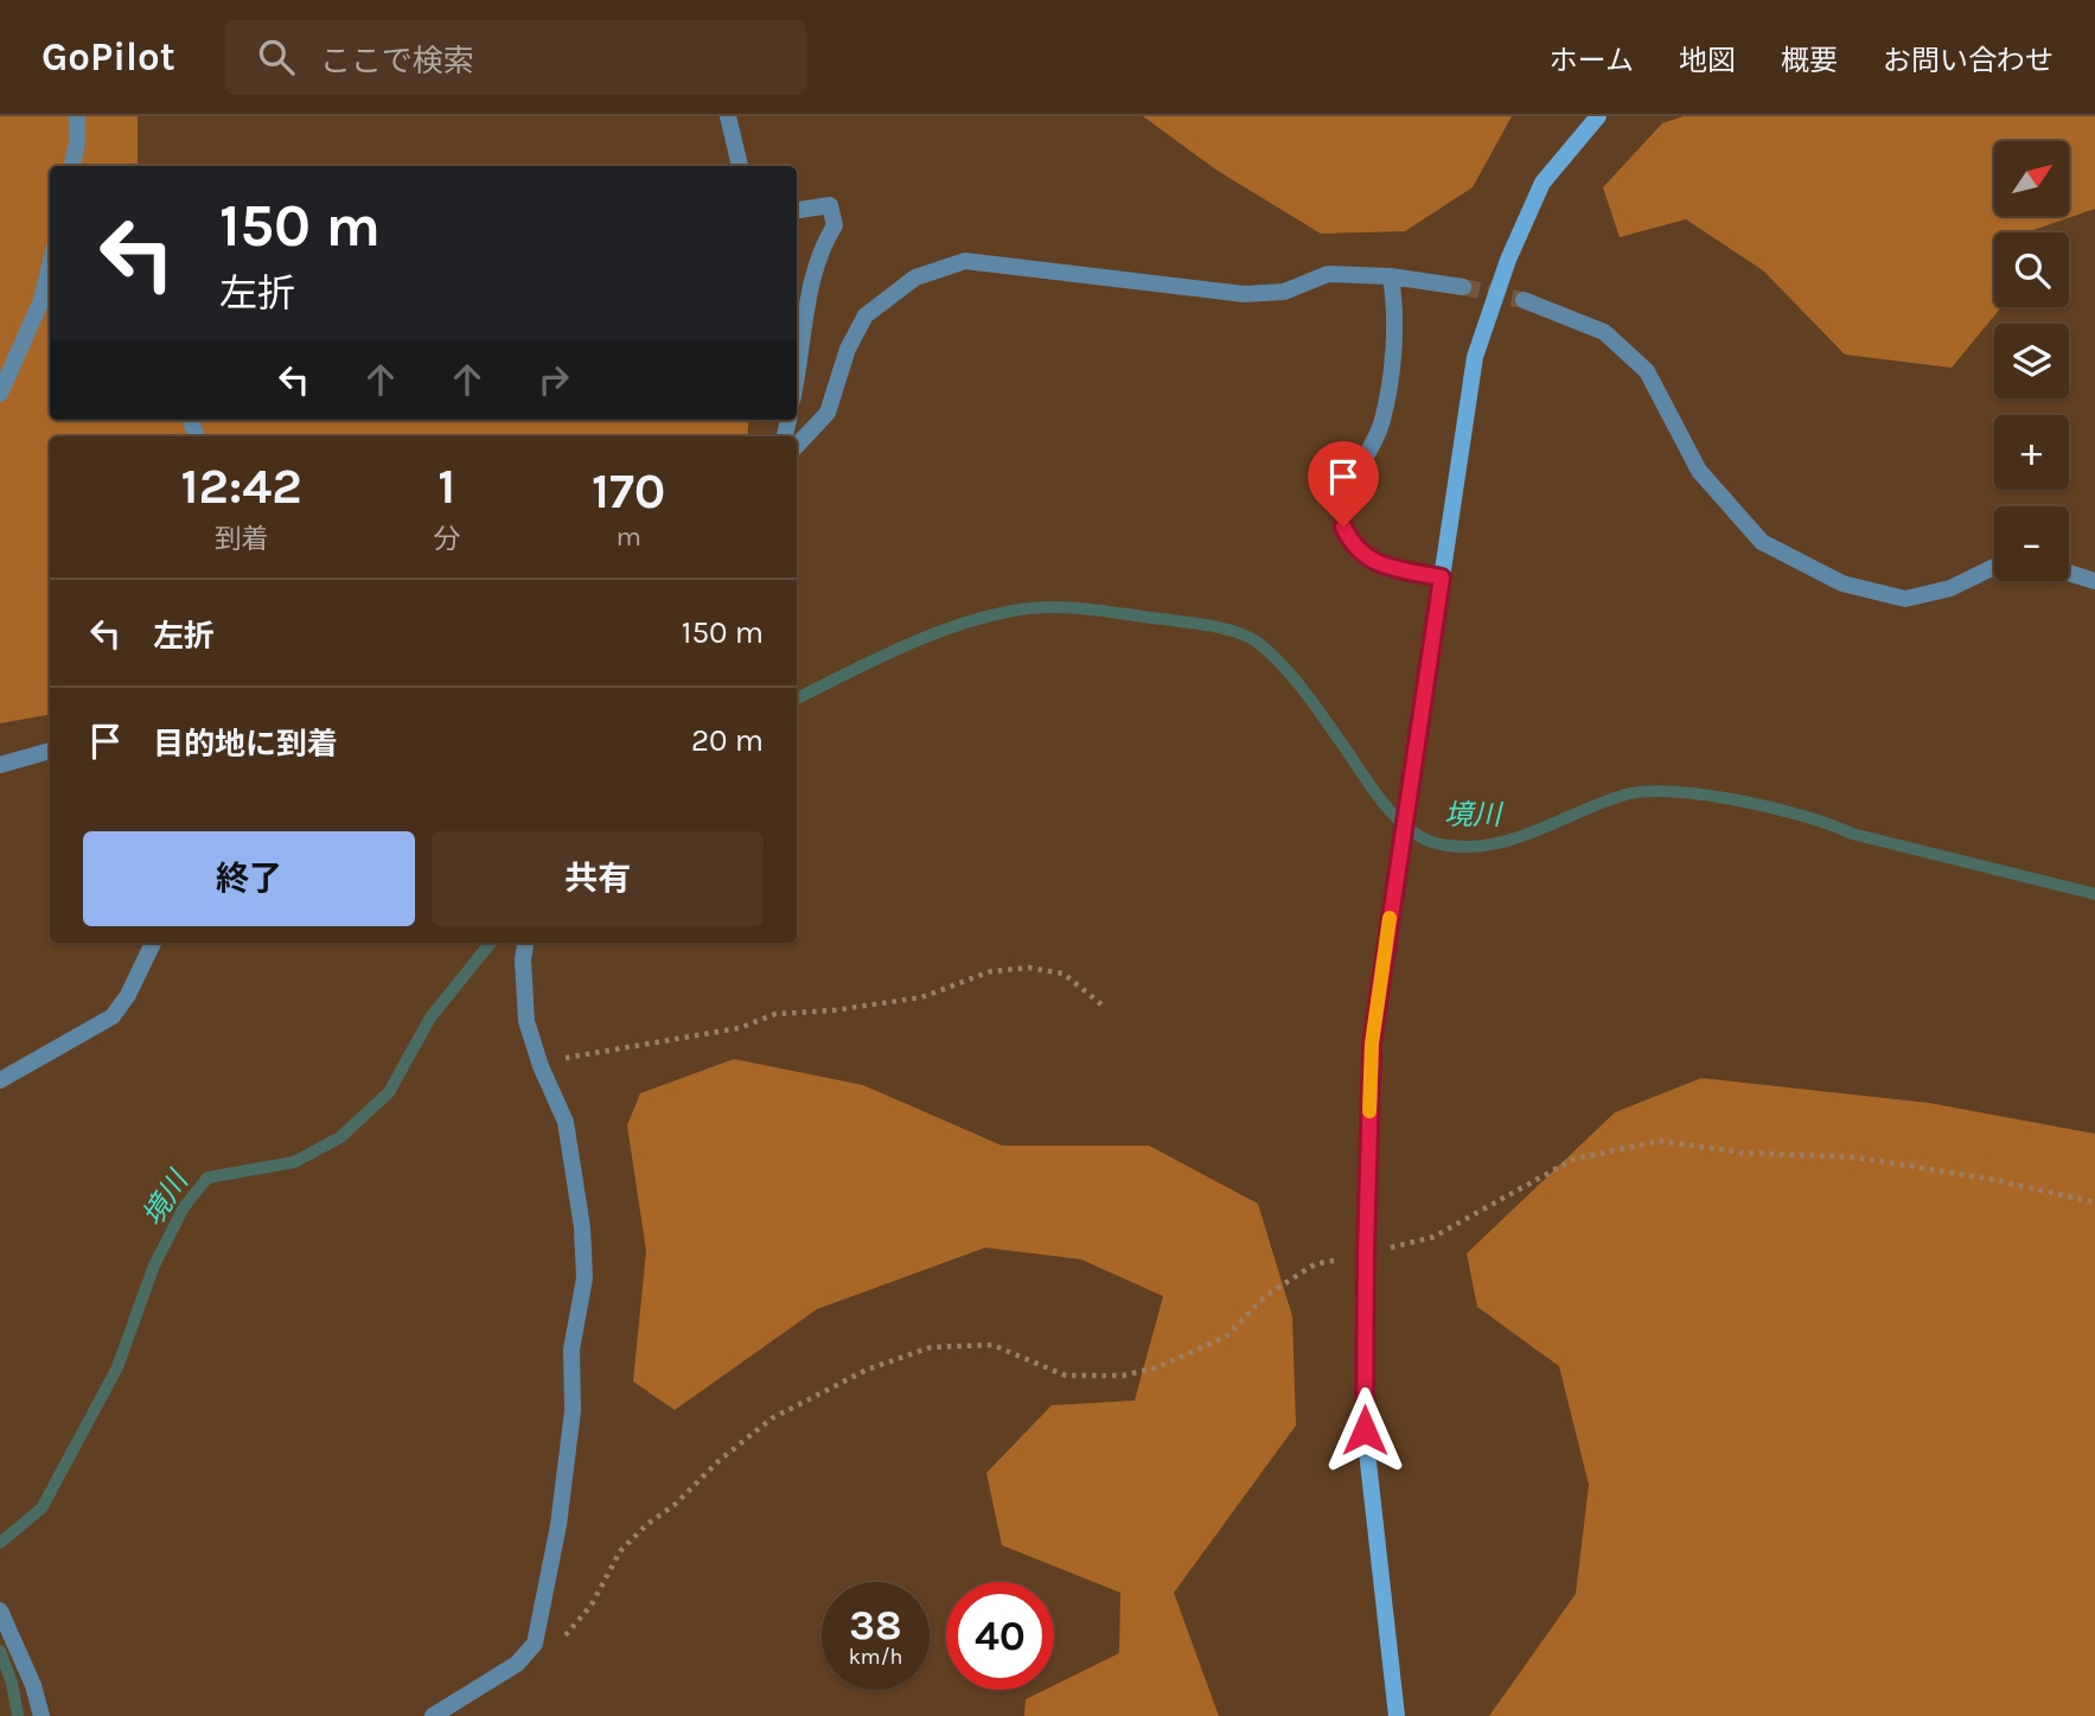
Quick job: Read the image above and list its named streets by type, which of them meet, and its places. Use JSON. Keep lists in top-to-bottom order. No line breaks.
{"water":["境川"],"north":"top right","page":{"header":"GoPilot","search":"ここで検索","nav":["ホーム","地図","概要","お問い合わせ"],"map_buttons":["+","−"],"turn":["150 m","左折"],"eta":["12:42","到着","1","分","170","m"],"list":[{"name":"左折","value":"150 m"},{"name":"目的地に到着","value":"20 m"}],"buttons":["終了","共有"],"speed":"38 km/h","limit":"40"}}
